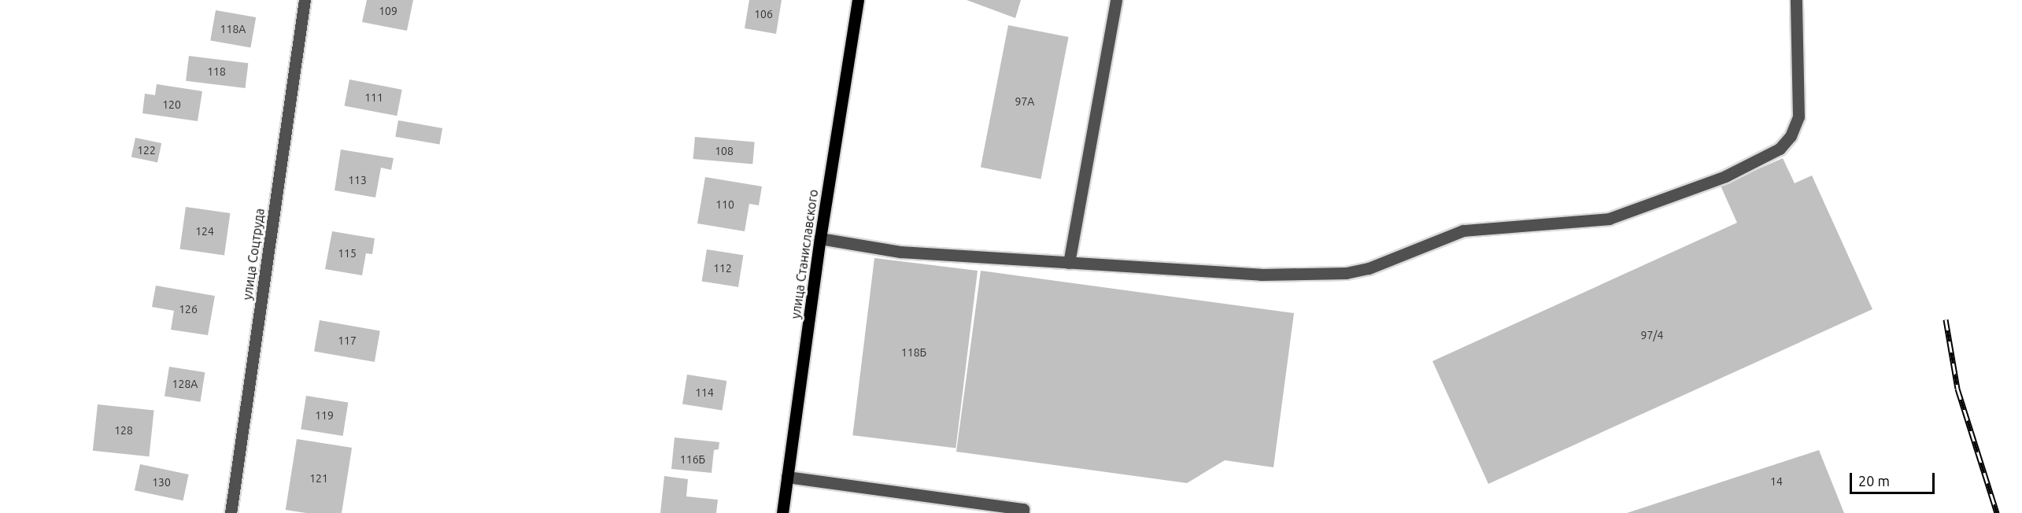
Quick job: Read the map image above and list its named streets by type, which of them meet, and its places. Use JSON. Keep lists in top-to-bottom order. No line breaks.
{"streets":{"main road":["улица Станиславского"],"street":["улица Соцтруда"]},"house_numbers":["109","106","118А","118","111","97А","120","122","108","113","110","124","115","112","126","97/4","117","118Б","128А","114","119","128","116Б","121","14","130"],"scale_bar":"20 m"}
